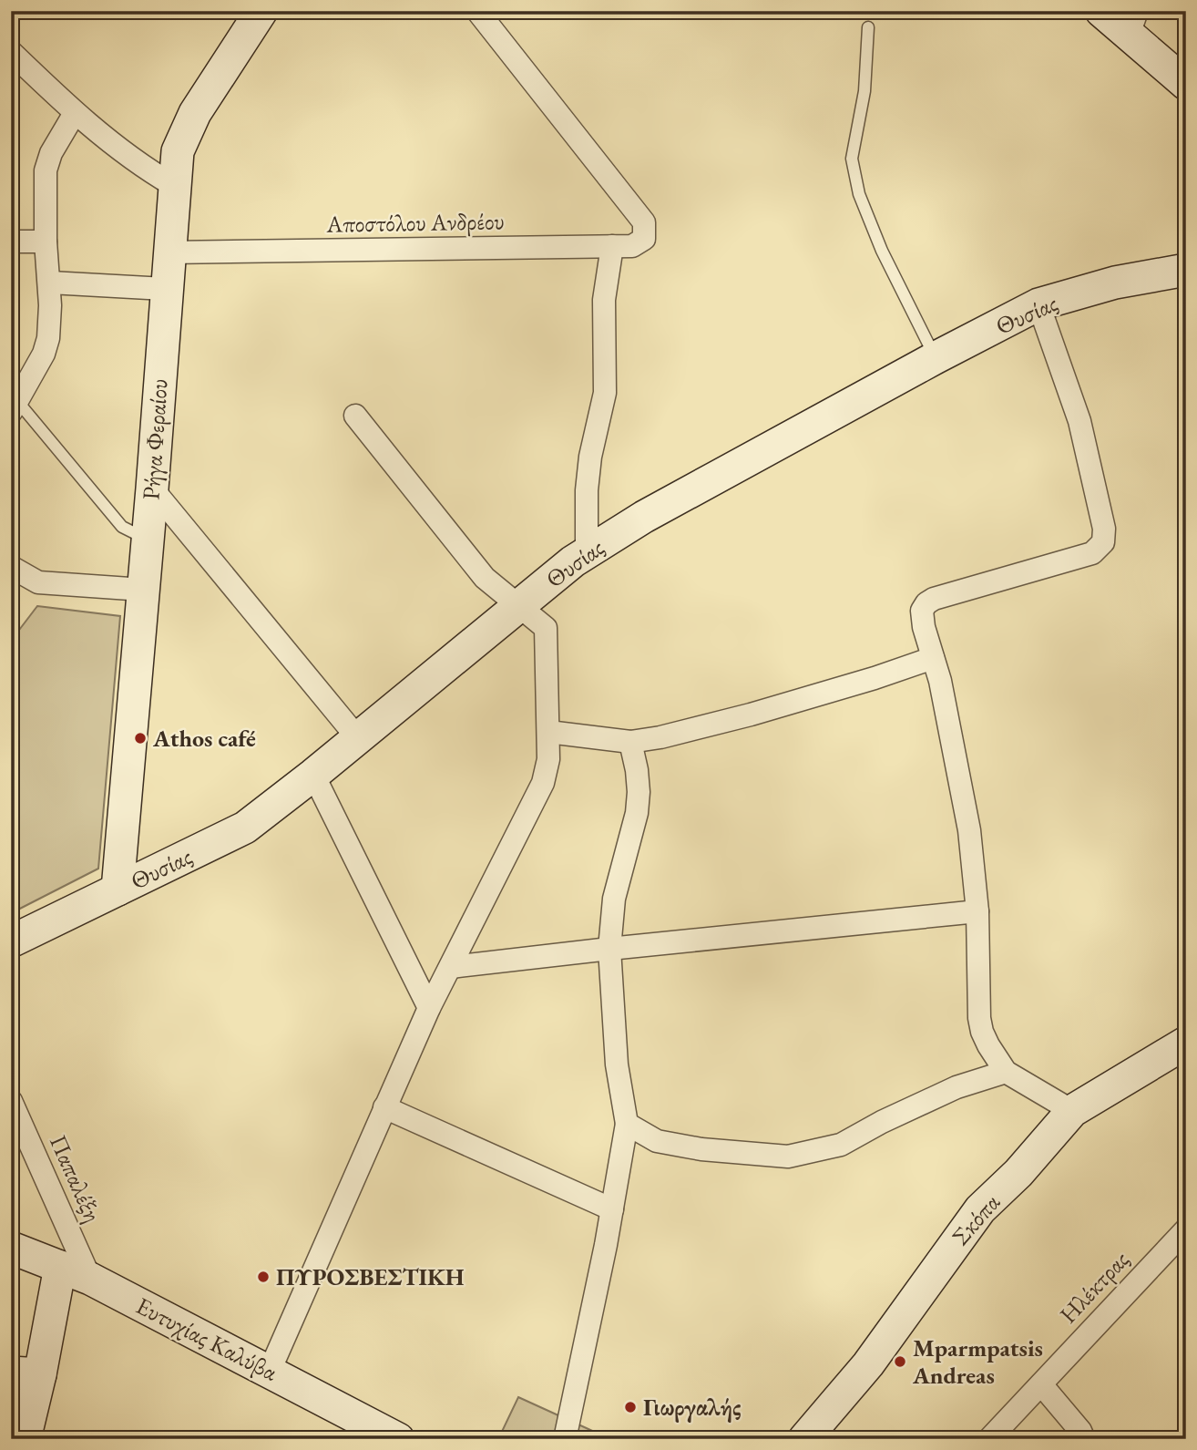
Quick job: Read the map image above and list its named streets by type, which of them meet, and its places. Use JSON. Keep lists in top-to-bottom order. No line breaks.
{"streets":{"street":["Αποστόλου Ανδρέου","Θυσίας","Ρήγα Φεραίου","Παπαλέξη","Σκόπα","Ηλέκτρας","Ευτυχίας Καλύβα"]},"crossings":[["Αποστόλου Ανδρέου","Ρήγα Φεραίου"],["Θυσίας","Ρήγα Φεραίου"],["Παπαλέξη","Ευτυχίας Καλύβα"]],"places":["Athos café","ΠΥΡΟΣΒΕΣΤΙΚΗ","Mparmpatsis Andreas","Γιωργαλής"]}
